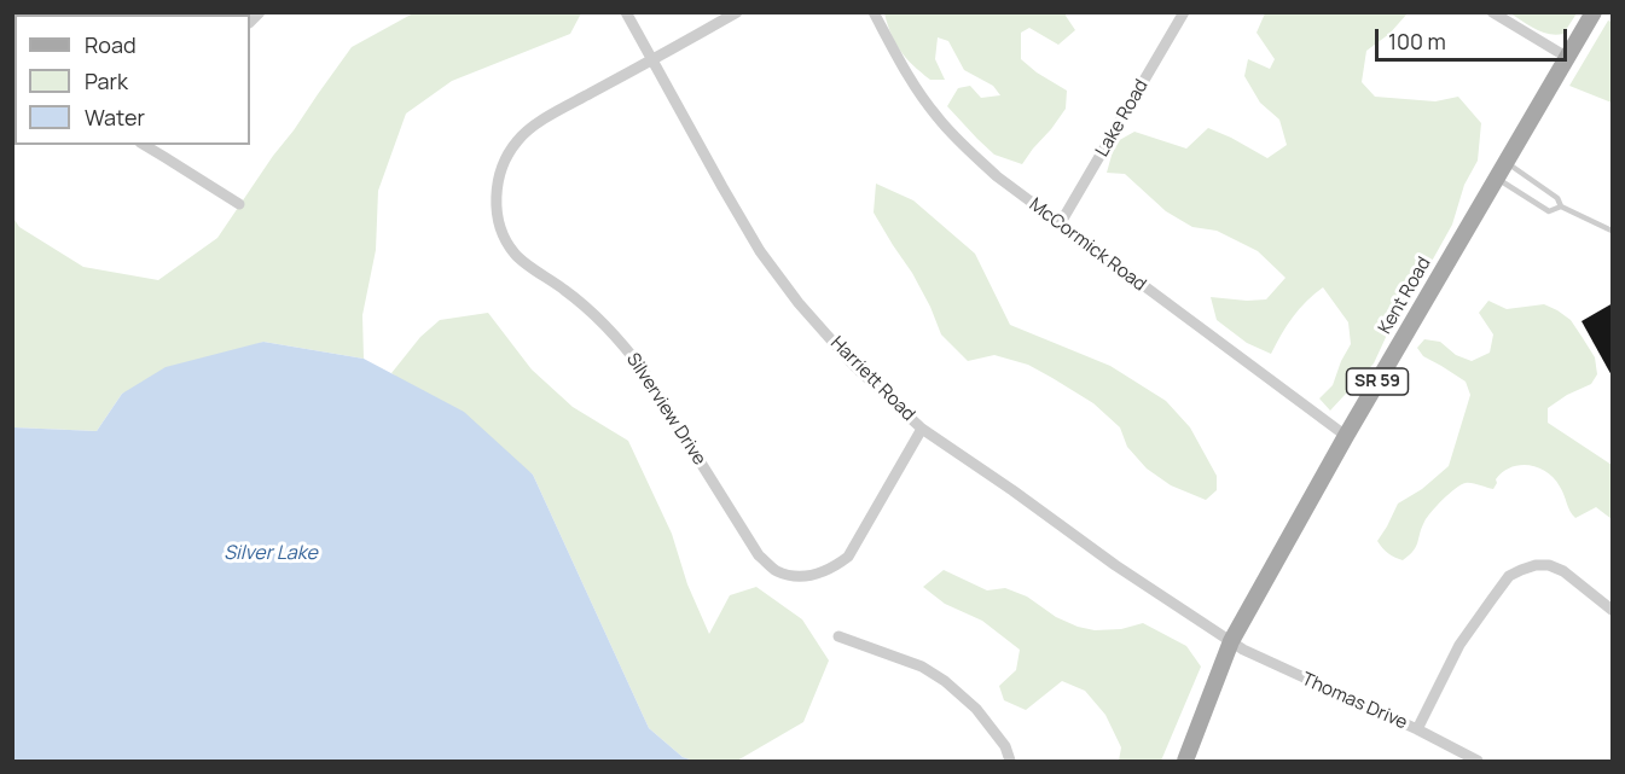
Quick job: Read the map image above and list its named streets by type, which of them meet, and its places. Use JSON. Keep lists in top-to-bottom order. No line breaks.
{"streets":{"main road":["Kent Road","SR 59"],"street":["Lake Road","McCormick Road","Harriett Road","Silverview Drive","Thomas Drive"]},"crossings":[["Lake Road","McCormick Road"],["McCormick Road","Kent Road"],["Kent Road","Harriett Road"],["Kent Road","Thomas Drive"],["Harriett Road","Silverview Drive"],["Harriett Road","Thomas Drive"]],"water":["Silver Lake"],"legend":["Road","Park","Water"],"scale_bar":"100 m"}
